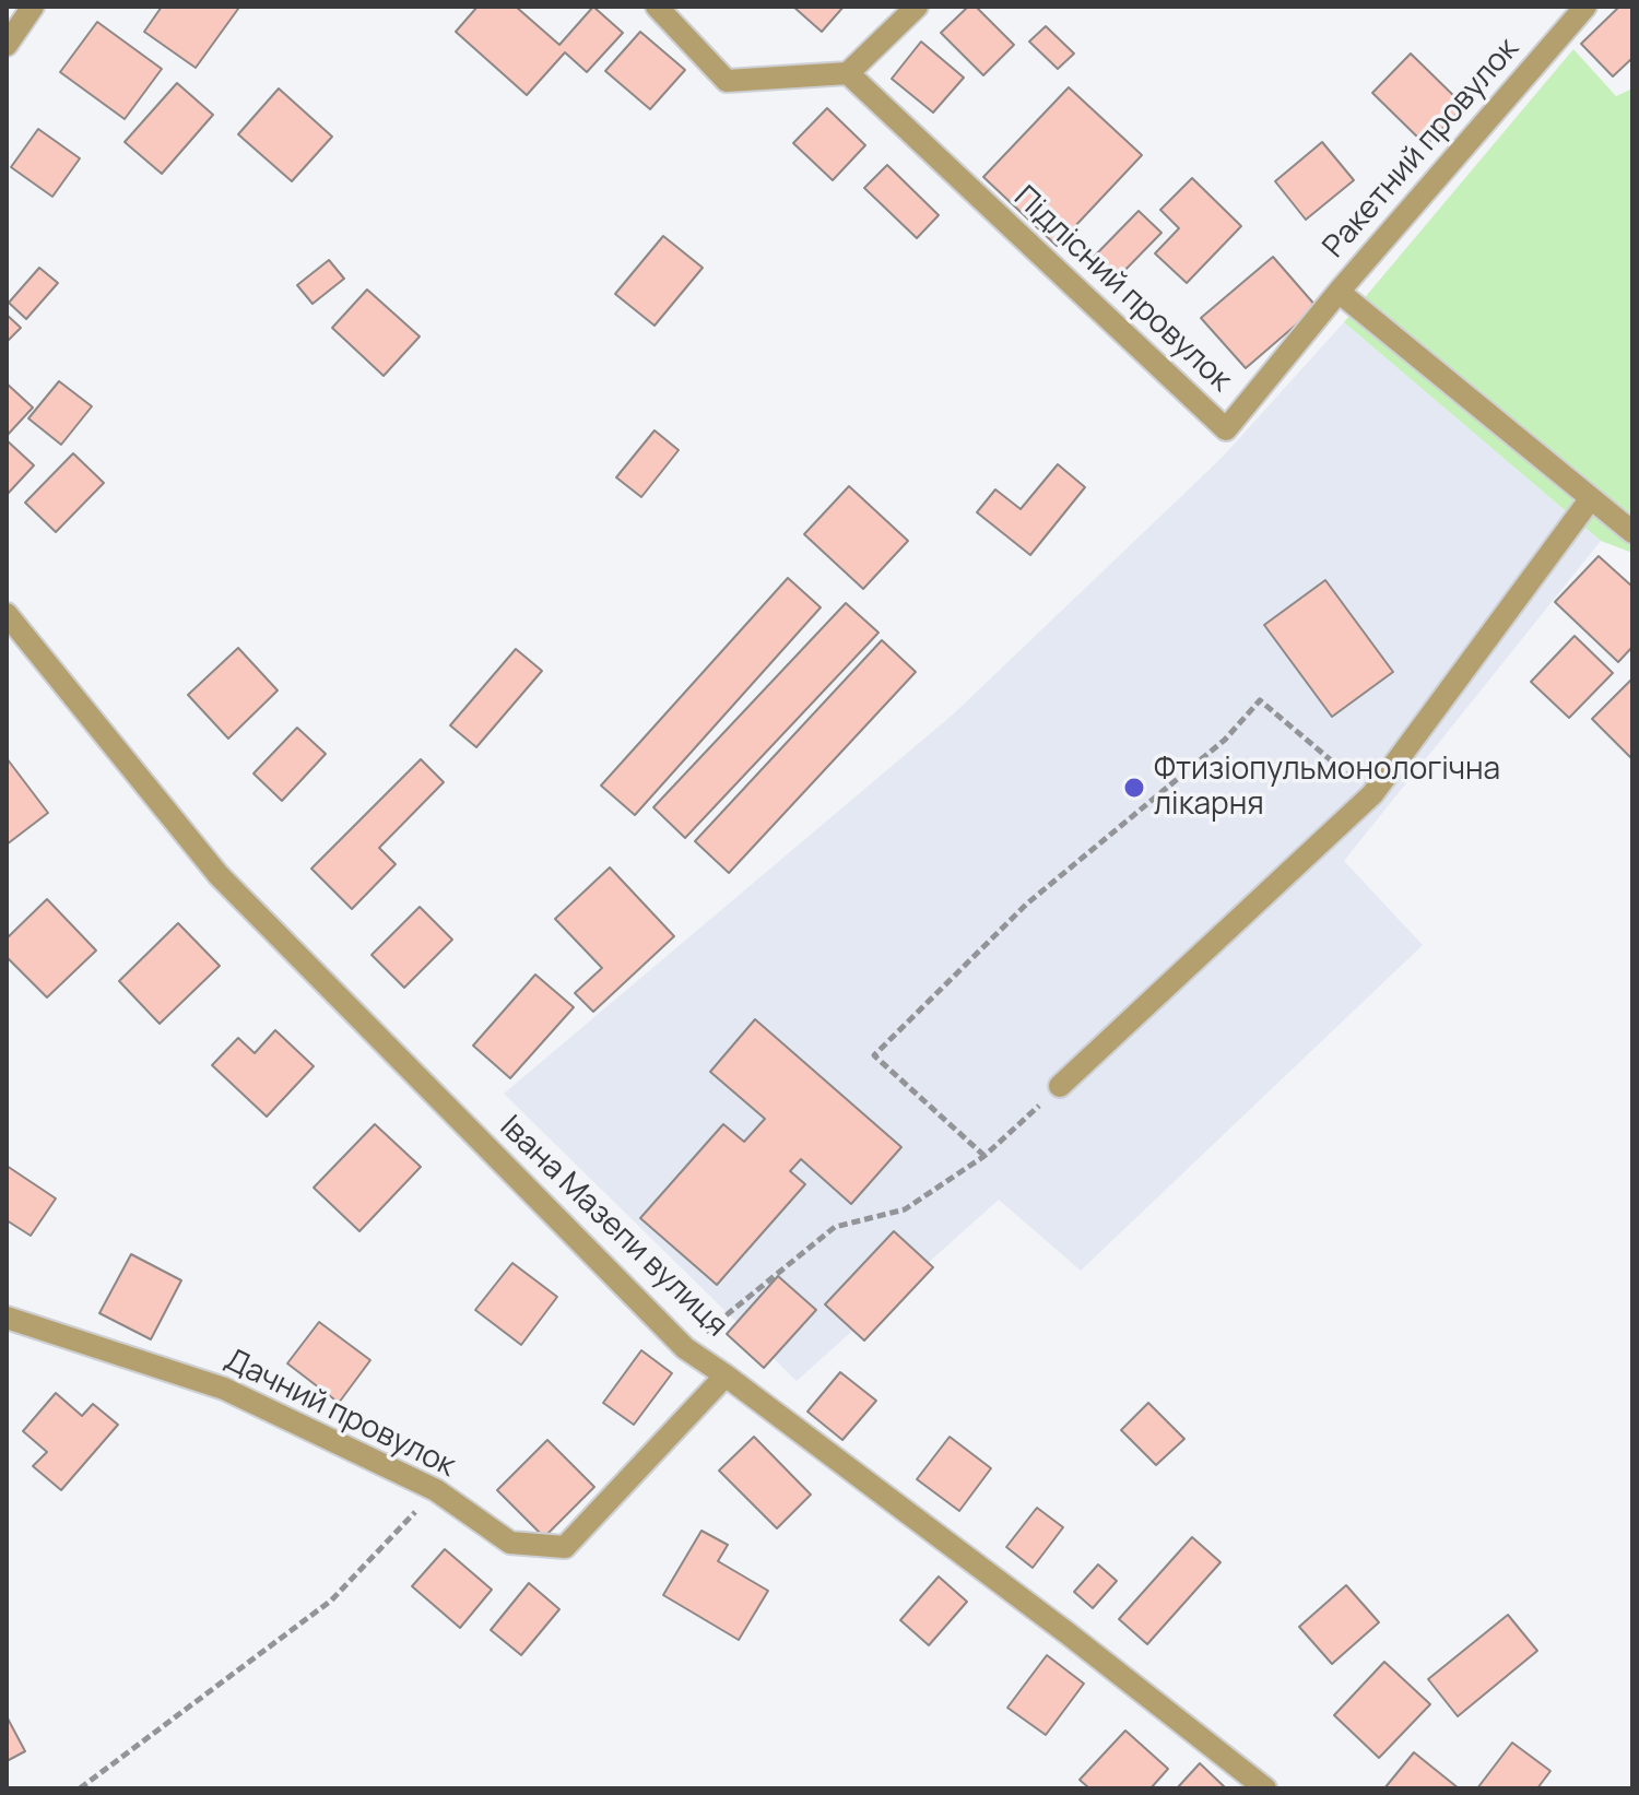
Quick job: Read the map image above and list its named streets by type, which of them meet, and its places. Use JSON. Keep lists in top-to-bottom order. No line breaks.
{"streets":{"street":["Ракетний провулок","Підлісний провулок","Івана Мазепи вулиця","Дачний провулок"]},"crossings":[["Ракетний провулок","Підлісний провулок"],["Івана Мазепи вулиця","Дачний провулок"]],"places":["Фтизіопульмонологічна лікарня"]}
